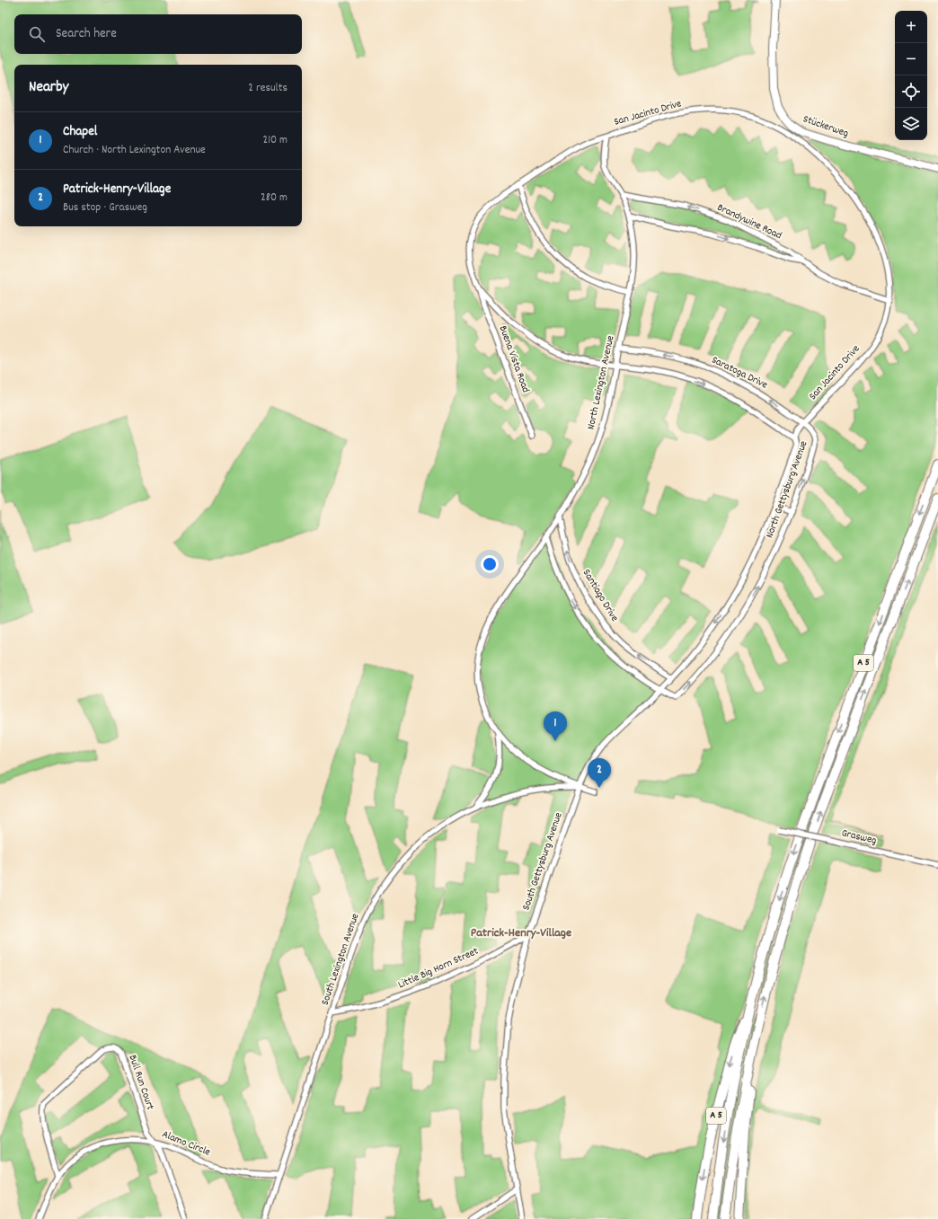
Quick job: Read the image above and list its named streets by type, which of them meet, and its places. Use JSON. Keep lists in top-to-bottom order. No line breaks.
{"streets":{"highway":["A 5"],"street":["San Jacinto Drive","Stückerweg","Brandywine Road","Buena Vista Road","Saratoga Drive","North Lexington Avenue","North Gettysburg Avenue","Santiago Drive","Grasweg","South Gettysburg Avenue","South Lexington Avenue","Little Big Horn Street","Bull Run Court","Alamo Circle"]},"crossings":[["San Jacinto Drive","Brandywine Road"],["San Jacinto Drive","Buena Vista Road"],["San Jacinto Drive","Saratoga Drive"],["San Jacinto Drive","North Lexington Avenue"],["San Jacinto Drive","North Gettysburg Avenue"],["Brandywine Road","North Lexington Avenue"],["Saratoga Drive","North Lexington Avenue"],["Saratoga Drive","North Gettysburg Avenue"],["North Lexington Avenue","North Gettysburg Avenue"],["North Lexington Avenue","Santiago Drive"],["North Lexington Avenue","South Gettysburg Avenue"],["North Lexington Avenue","South Lexington Avenue"],["North Gettysburg Avenue","Santiago Drive"],["North Gettysburg Avenue","South Gettysburg Avenue"],["North Gettysburg Avenue","South Lexington Avenue"],["South Gettysburg Avenue","South Lexington Avenue"],["South Gettysburg Avenue","Little Big Horn Street"],["South Lexington Avenue","Little Big Horn Street"],["South Lexington Avenue","Alamo Circle"],["Bull Run Court","Alamo Circle"]],"districts":["Patrick-Henry-Village"],"page":{"map_buttons":["+","−"],"search":"Search here","heading":["Nearby","2 results"],"list":[{"mark":"1","name":"Chapel","note":"Church · North Lexington Avenue","value":"210 m"},{"mark":"2","name":"Patrick-Henry-Village","note":"Bus stop · Grasweg","value":"280 m"}],"pins":["1","2"]}}
